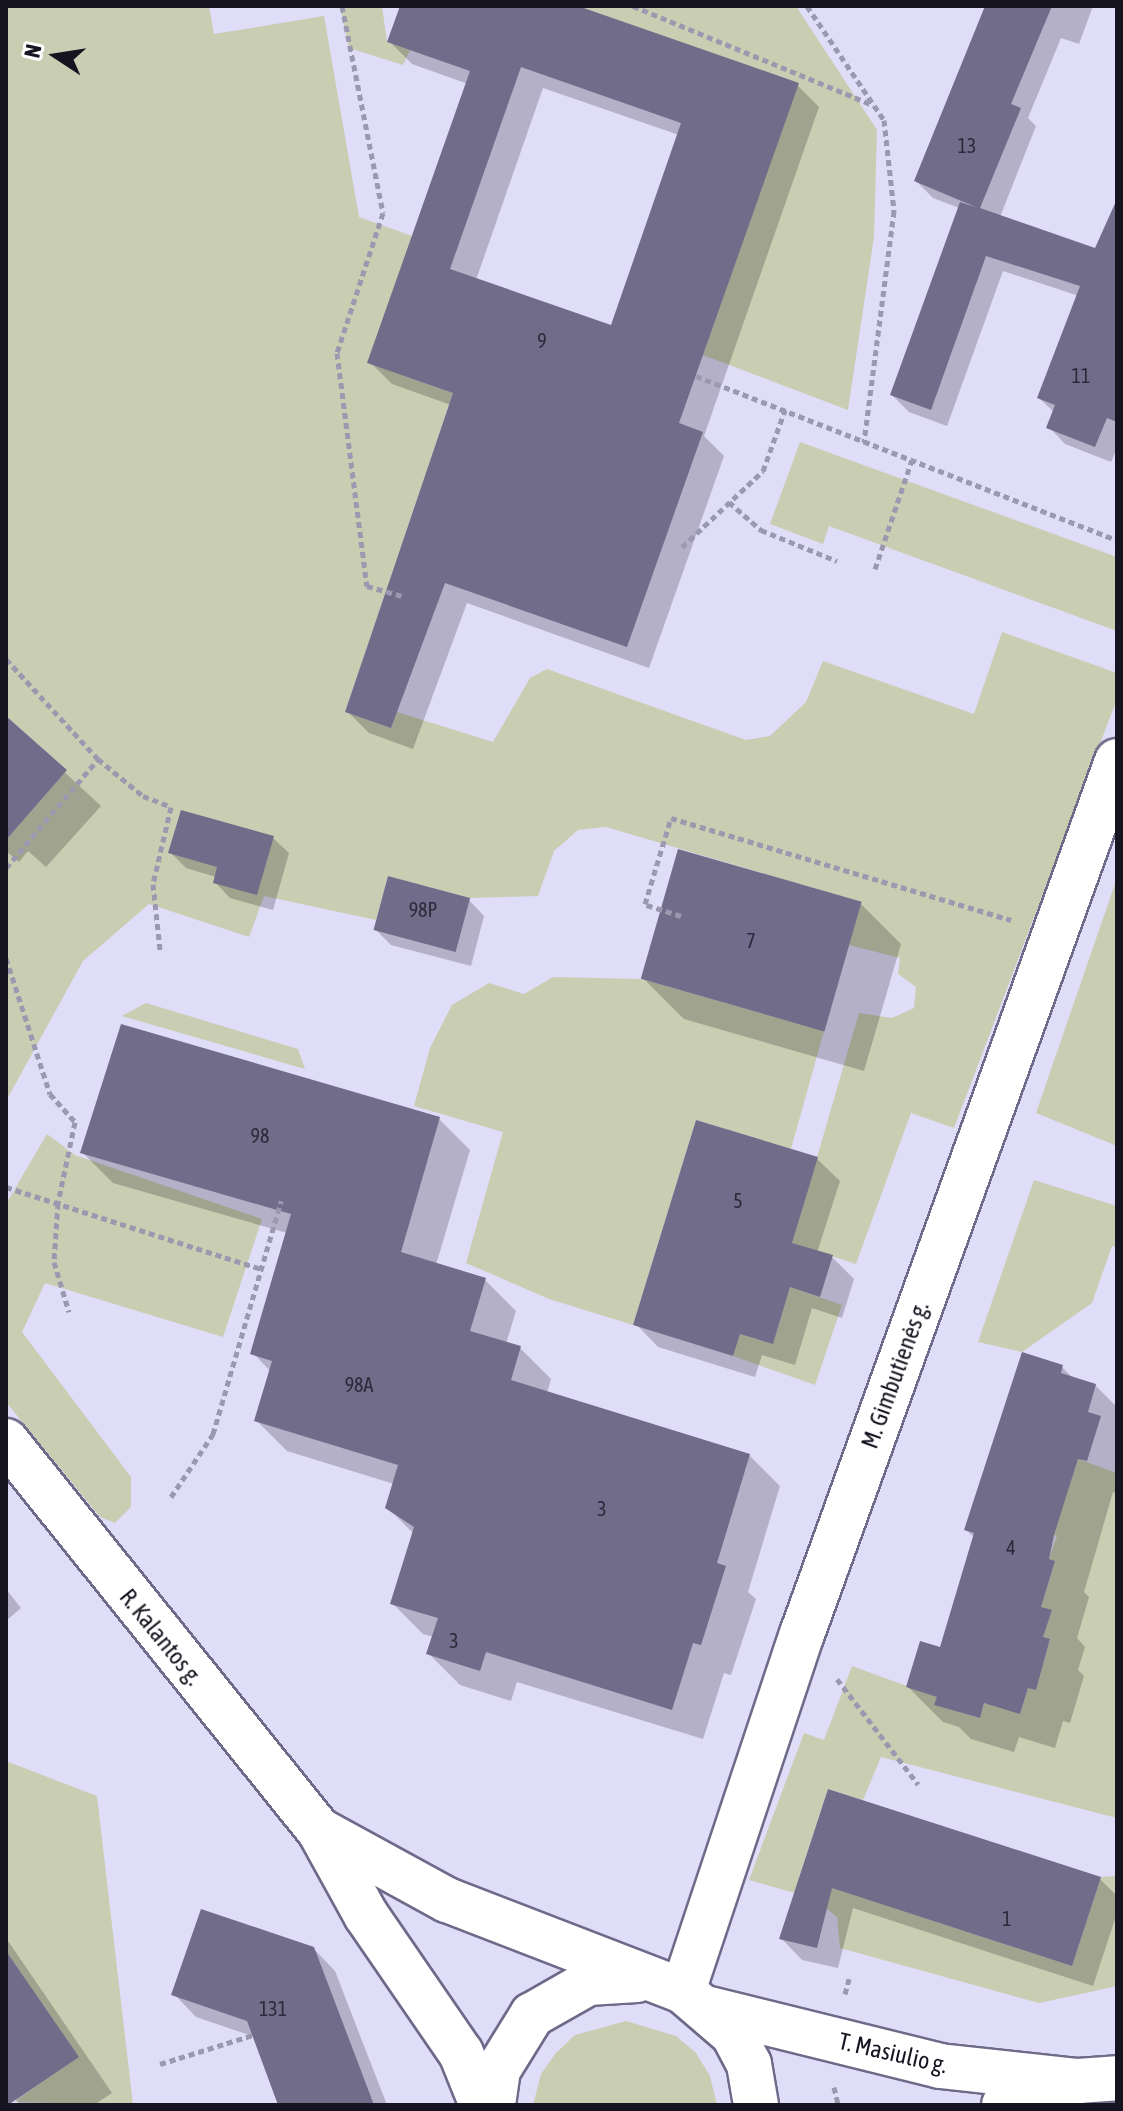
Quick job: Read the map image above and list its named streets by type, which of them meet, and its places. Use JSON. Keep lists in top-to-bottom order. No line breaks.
{"streets":{"main road":["M. Gimbutienės g.","R. Kalantos g.","T. Masiulio g."]},"crossings":[["M. Gimbutienės g.","R. Kalantos g."],["M. Gimbutienės g.","T. Masiulio g."],["R. Kalantos g.","T. Masiulio g."]],"house_numbers":["13","9","11","98P","7","98","5","98A","3","4","3","1","131"],"north":"left"}
